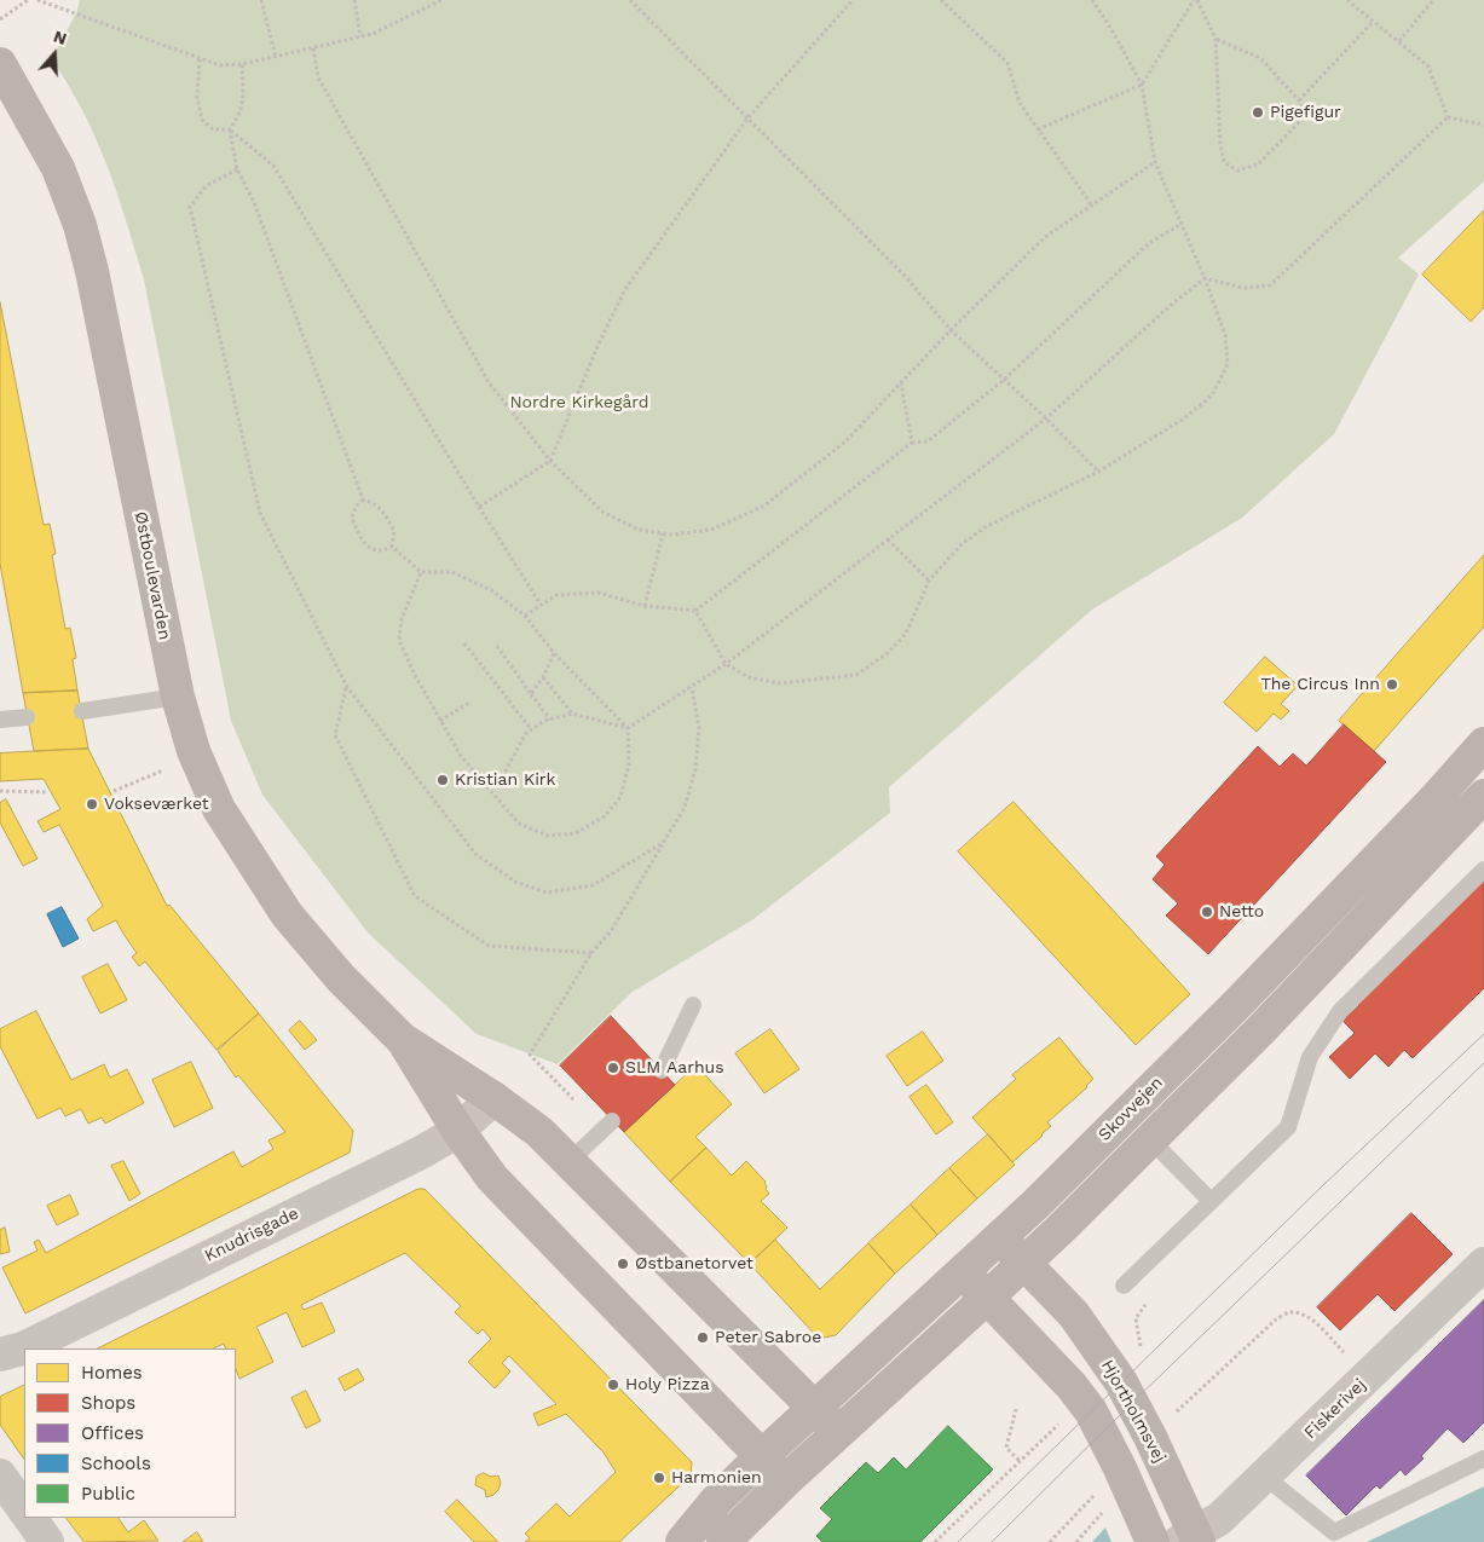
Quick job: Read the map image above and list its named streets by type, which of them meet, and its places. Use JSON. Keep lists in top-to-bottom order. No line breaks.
{"streets":{"street":["Østboulevarden","Skovvejen","Knudrisgade","Fiskerivej","Hjortholmsvej"]},"crossings":[["Skovvejen","Hjortholmsvej"],["Fiskerivej","Hjortholmsvej"]],"parks":["Nordre Kirkegård"],"places":["Pigefigur","The Circus Inn","Kristian Kirk","Vokseværket","Netto","SLM Aarhus","Østbanetorvet","Peter Sabroe","Holy Pizza","Harmonien"],"legend":["Homes","Shops","Offices","Schools","Public"],"north":"top"}
